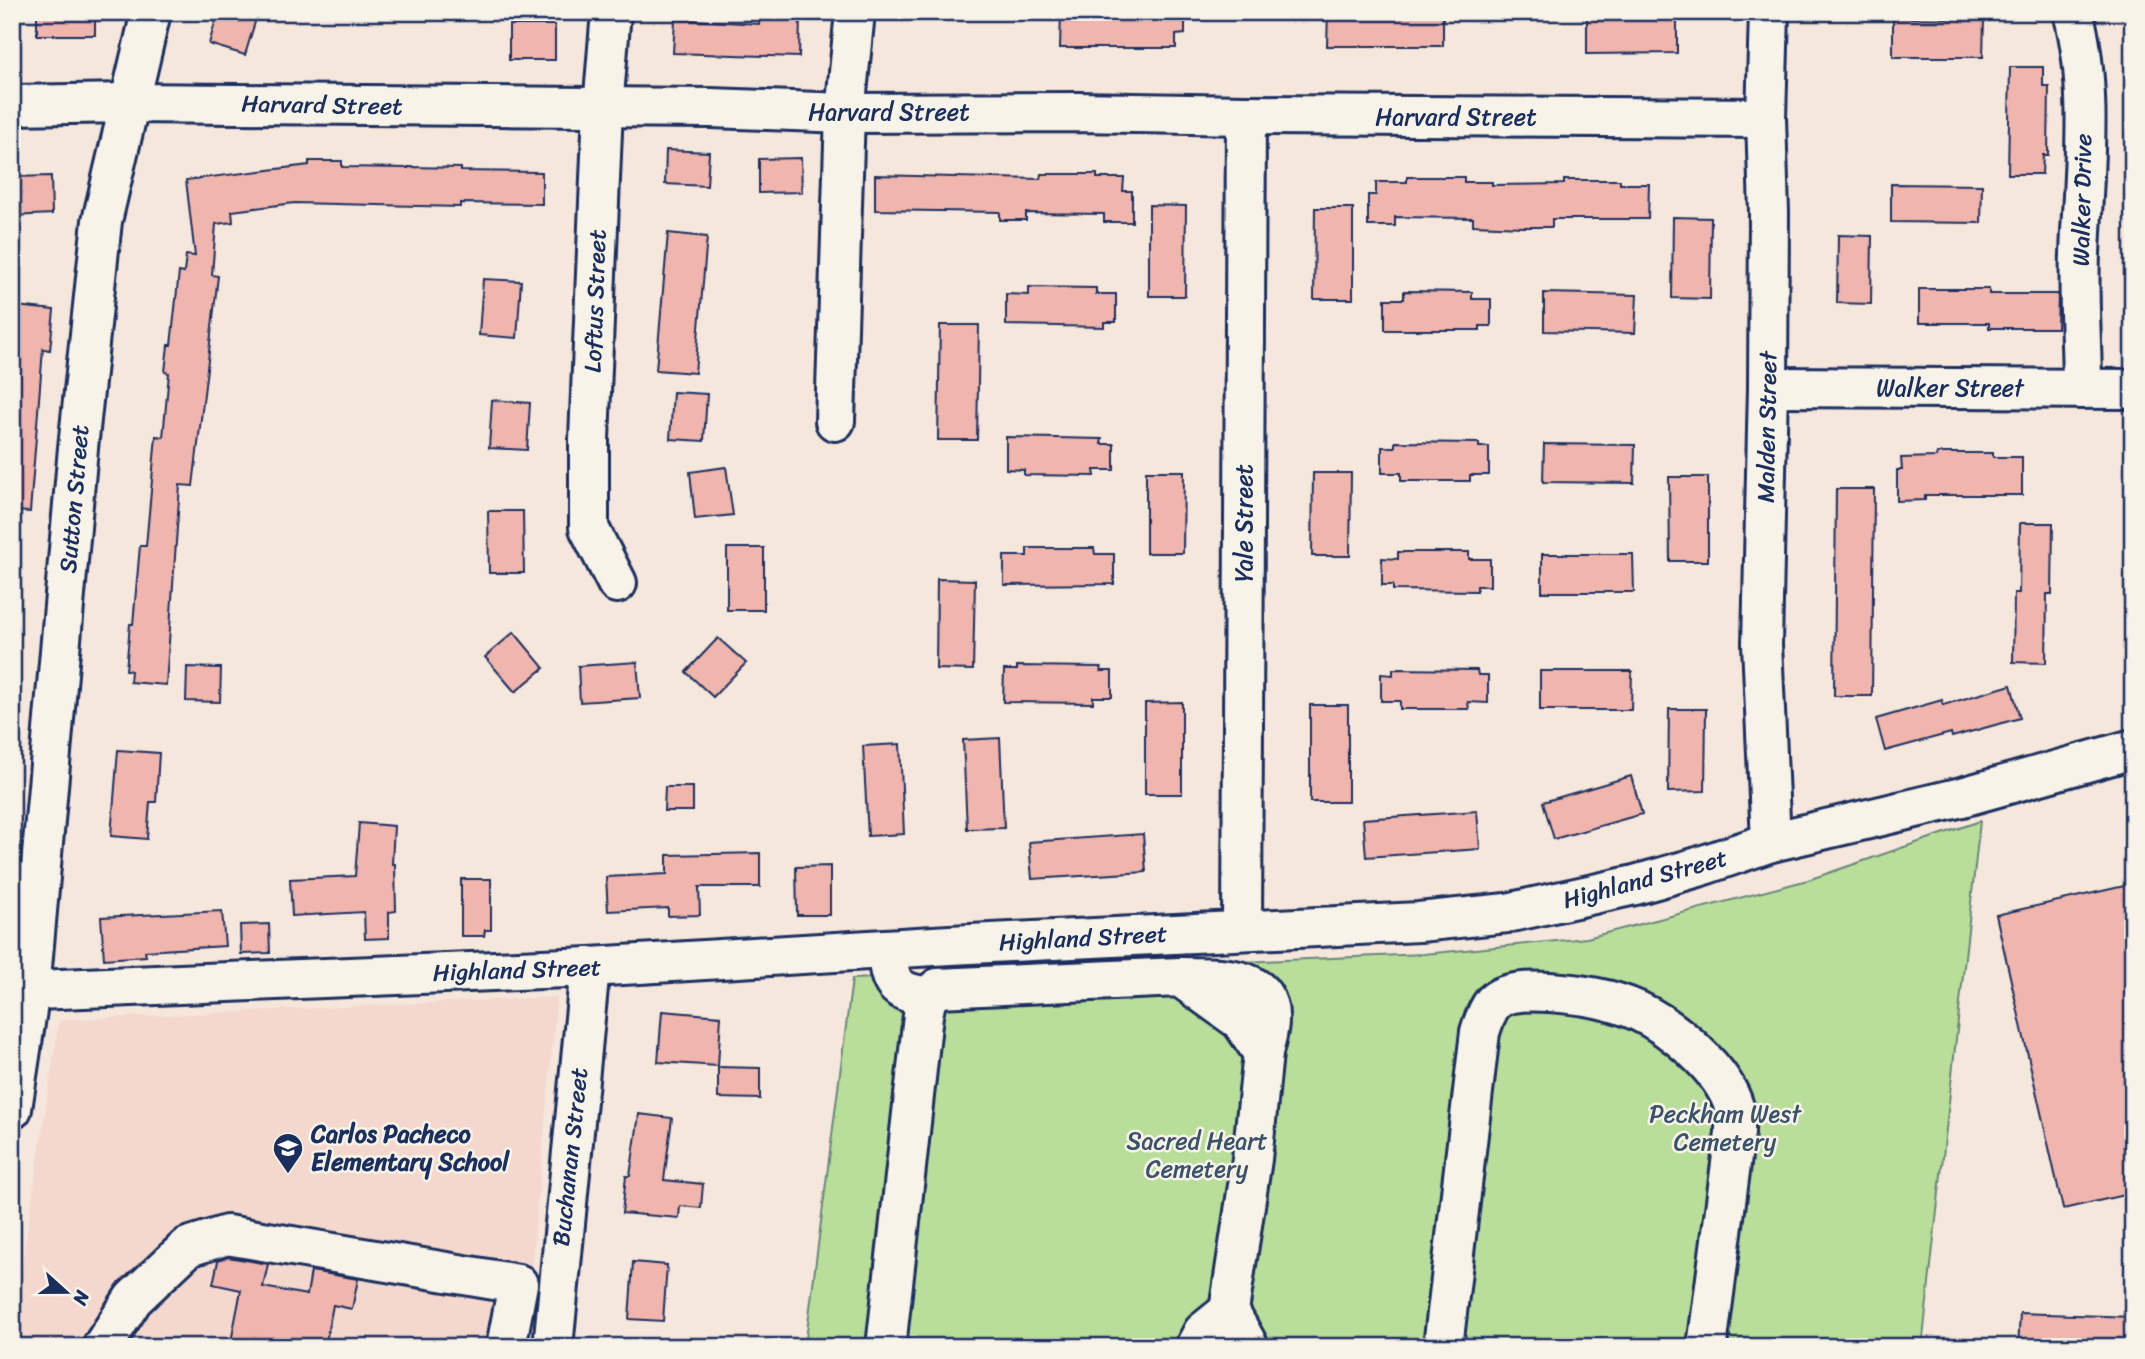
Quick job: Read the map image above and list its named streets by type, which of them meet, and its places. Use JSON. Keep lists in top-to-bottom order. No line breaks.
{"streets":{"street":["Harvard Street","Walker Drive","Loftus Street","Walker Street","Malden Street","Sutton Street","Yale Street","Highland Street","Buchanan Street"]},"crossings":[["Harvard Street","Loftus Street"],["Harvard Street","Malden Street"],["Harvard Street","Sutton Street"],["Harvard Street","Yale Street"],["Walker Drive","Walker Street"],["Walker Street","Malden Street"],["Malden Street","Highland Street"],["Sutton Street","Highland Street"],["Yale Street","Highland Street"],["Highland Street","Buchanan Street"]],"parks":["Peckham West Cemetery","Sacred Heart Cemetery"],"places":{"school or university":["Carlos Pacheco Elementary School"]},"north":"right"}
